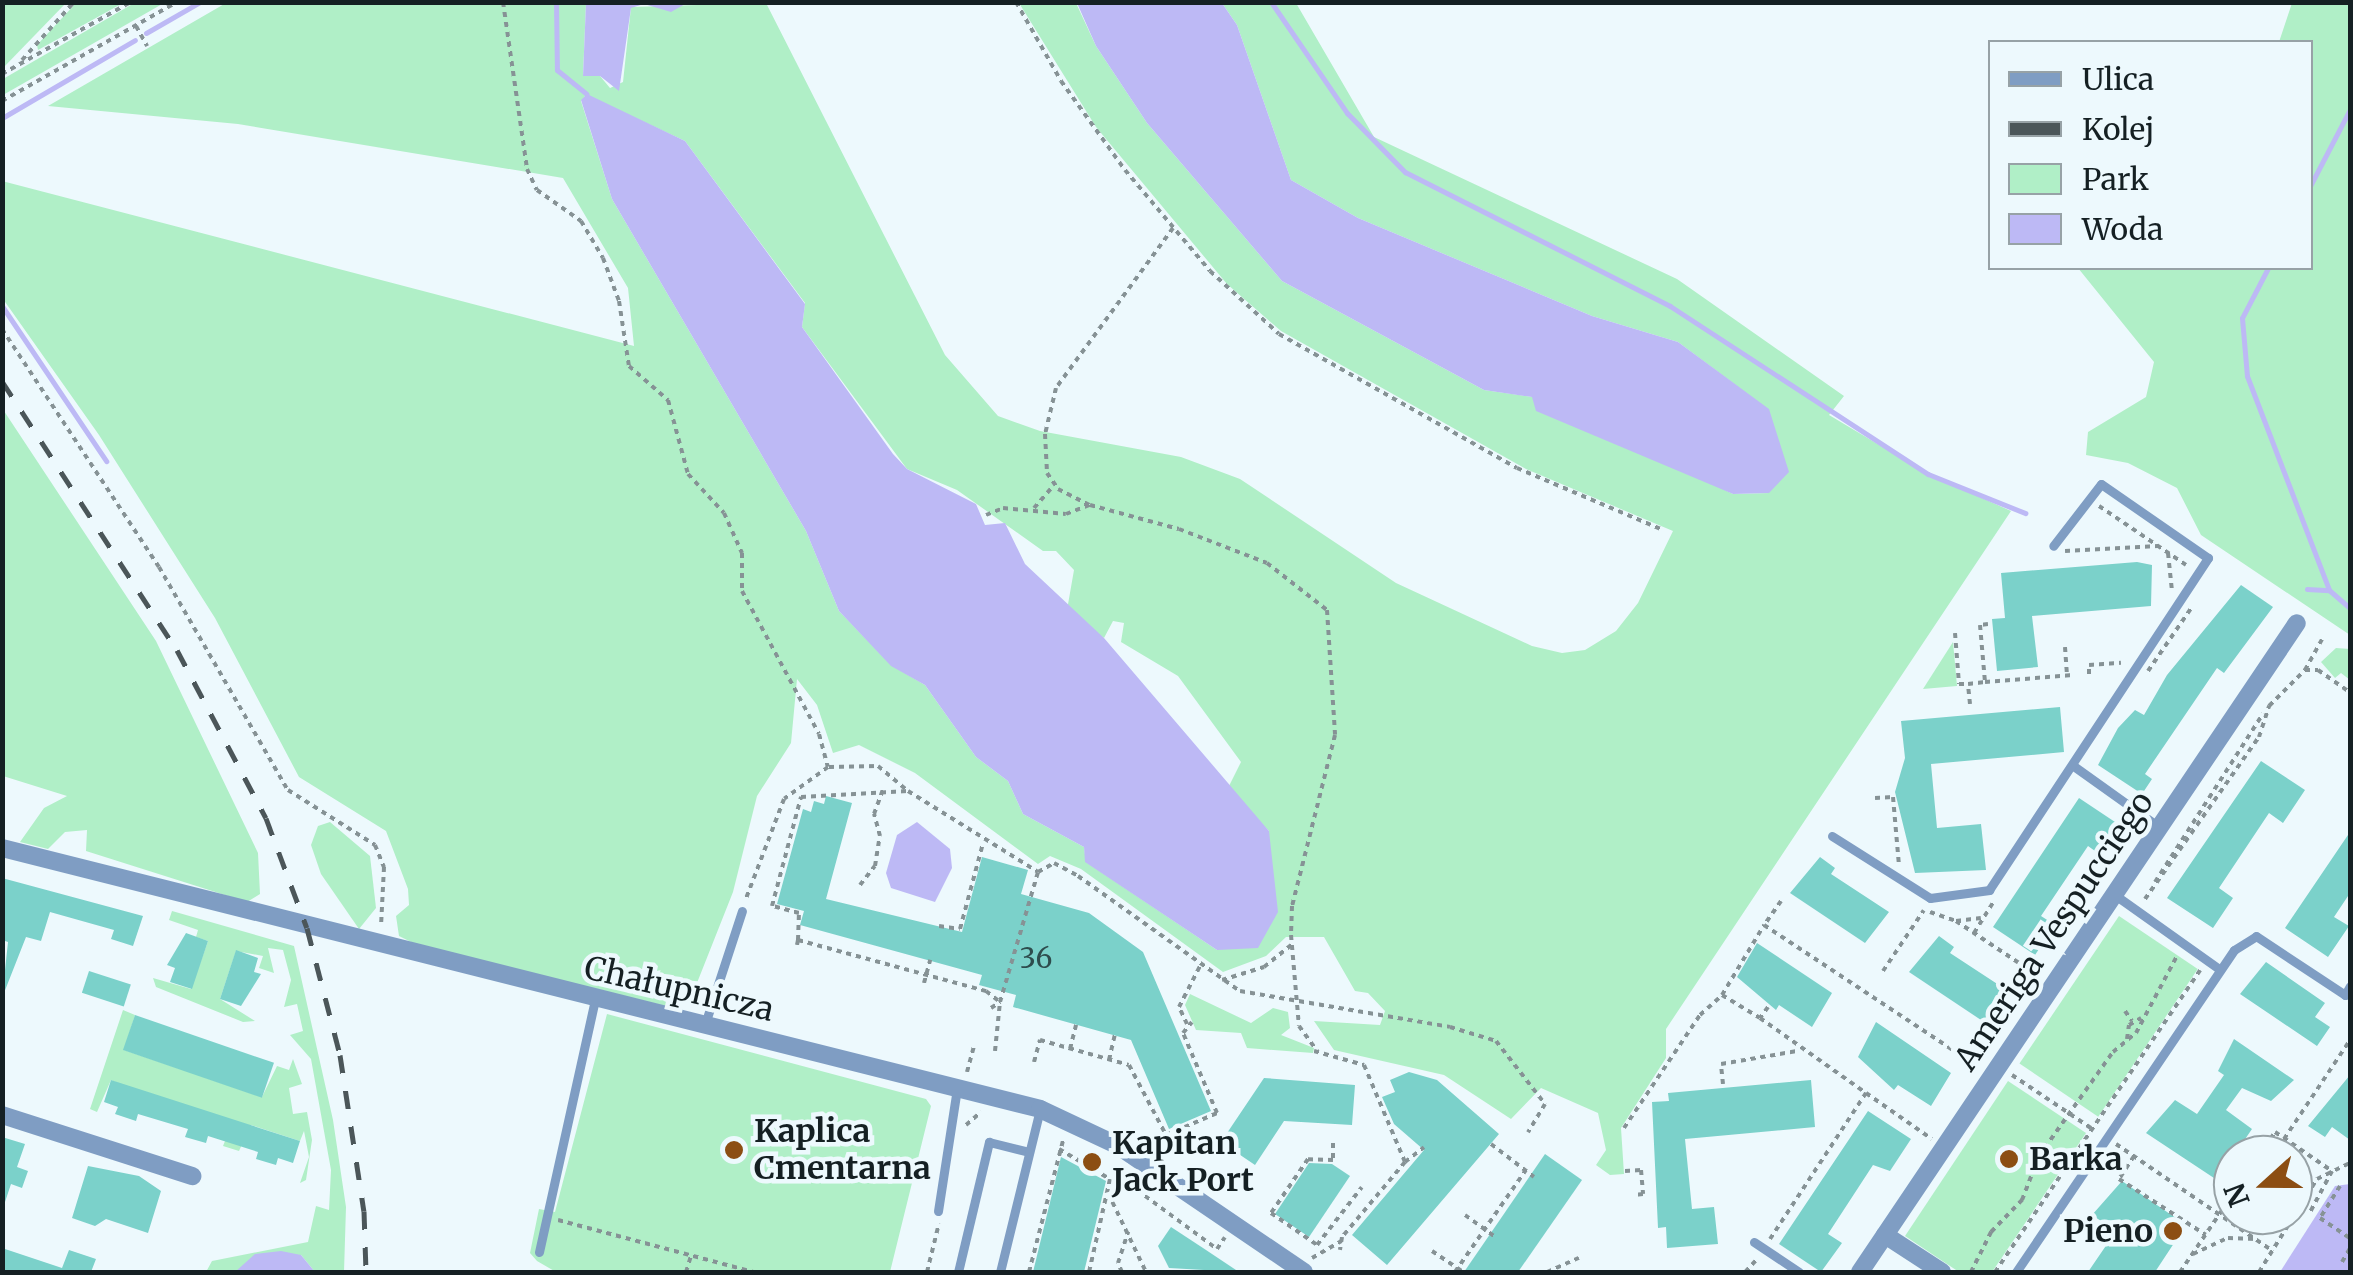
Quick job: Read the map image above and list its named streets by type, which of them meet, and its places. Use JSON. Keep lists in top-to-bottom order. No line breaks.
{"streets":{"street":["Ameriga Vespucciego","Chałupnicza"]},"places":["Kaplica Cmentarna","Barka","Kapitan Jack Port","Pieno"],"house_numbers":["36"],"legend":["Ulica","Kolej","Park","Woda"],"north":"left"}
